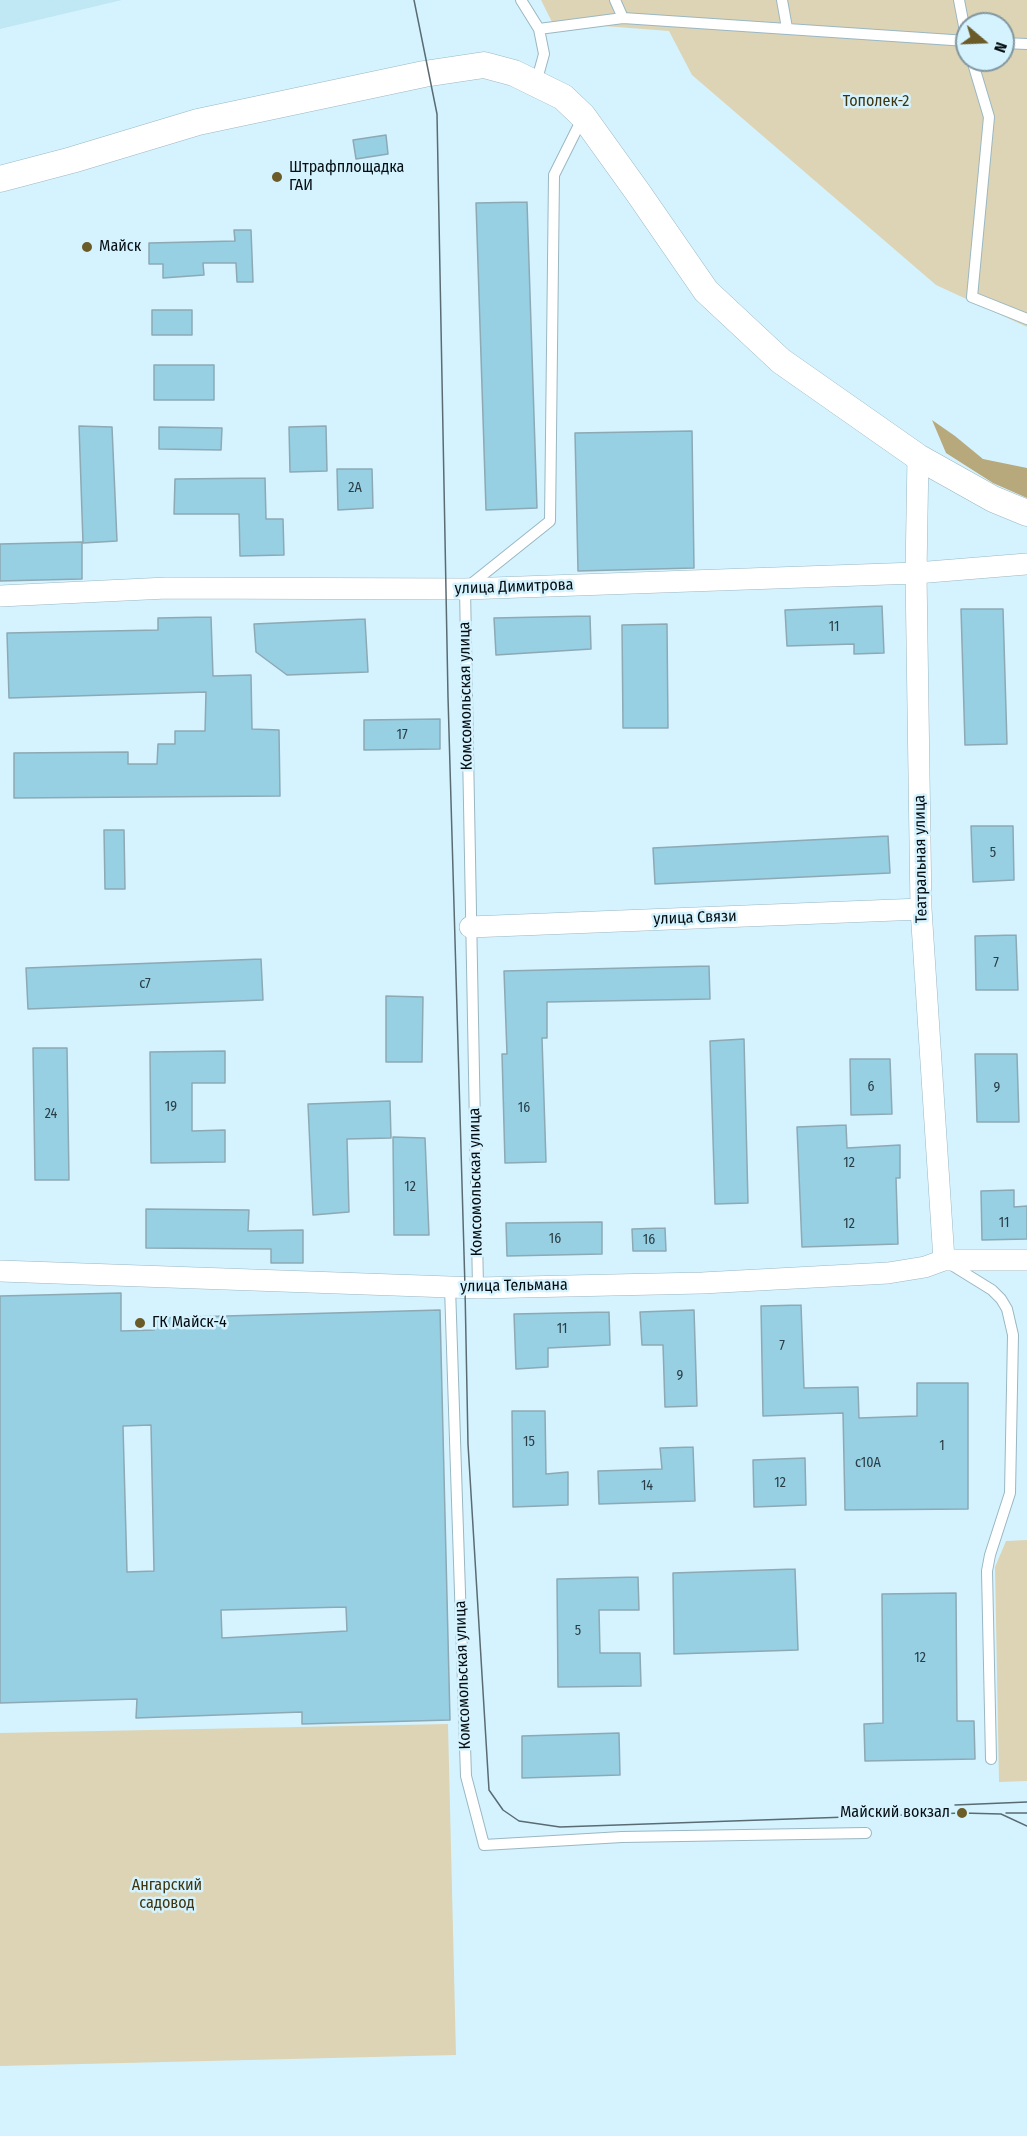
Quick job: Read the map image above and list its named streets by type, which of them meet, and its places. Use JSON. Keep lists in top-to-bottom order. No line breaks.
{"streets":{"street":["улица Димитрова","Театральная улица","улица Связи","улица Тельмана"],"lane":["Комсомольская улица"]},"crossings":[["улица Димитрова","Комсомольская улица"],["улица Димитрова","Театральная улица"],["Комсомольская улица","улица Связи"],["Комсомольская улица","улица Тельмана"],["Театральная улица","улица Связи"],["Театральная улица","улица Тельмана"]],"parks":["Тополек-2","Ангарский садовод"],"places":["Штрафплощадка ГАИ","Майск","ГК Майск-4","Майский вокзал"],"house_numbers":["2А","11","17","5","7","с7","6","9","19","16","24","12","12","11","12","16","16","11","7","9","15","1","с10А","12","14","5","12"],"north":"right"}
